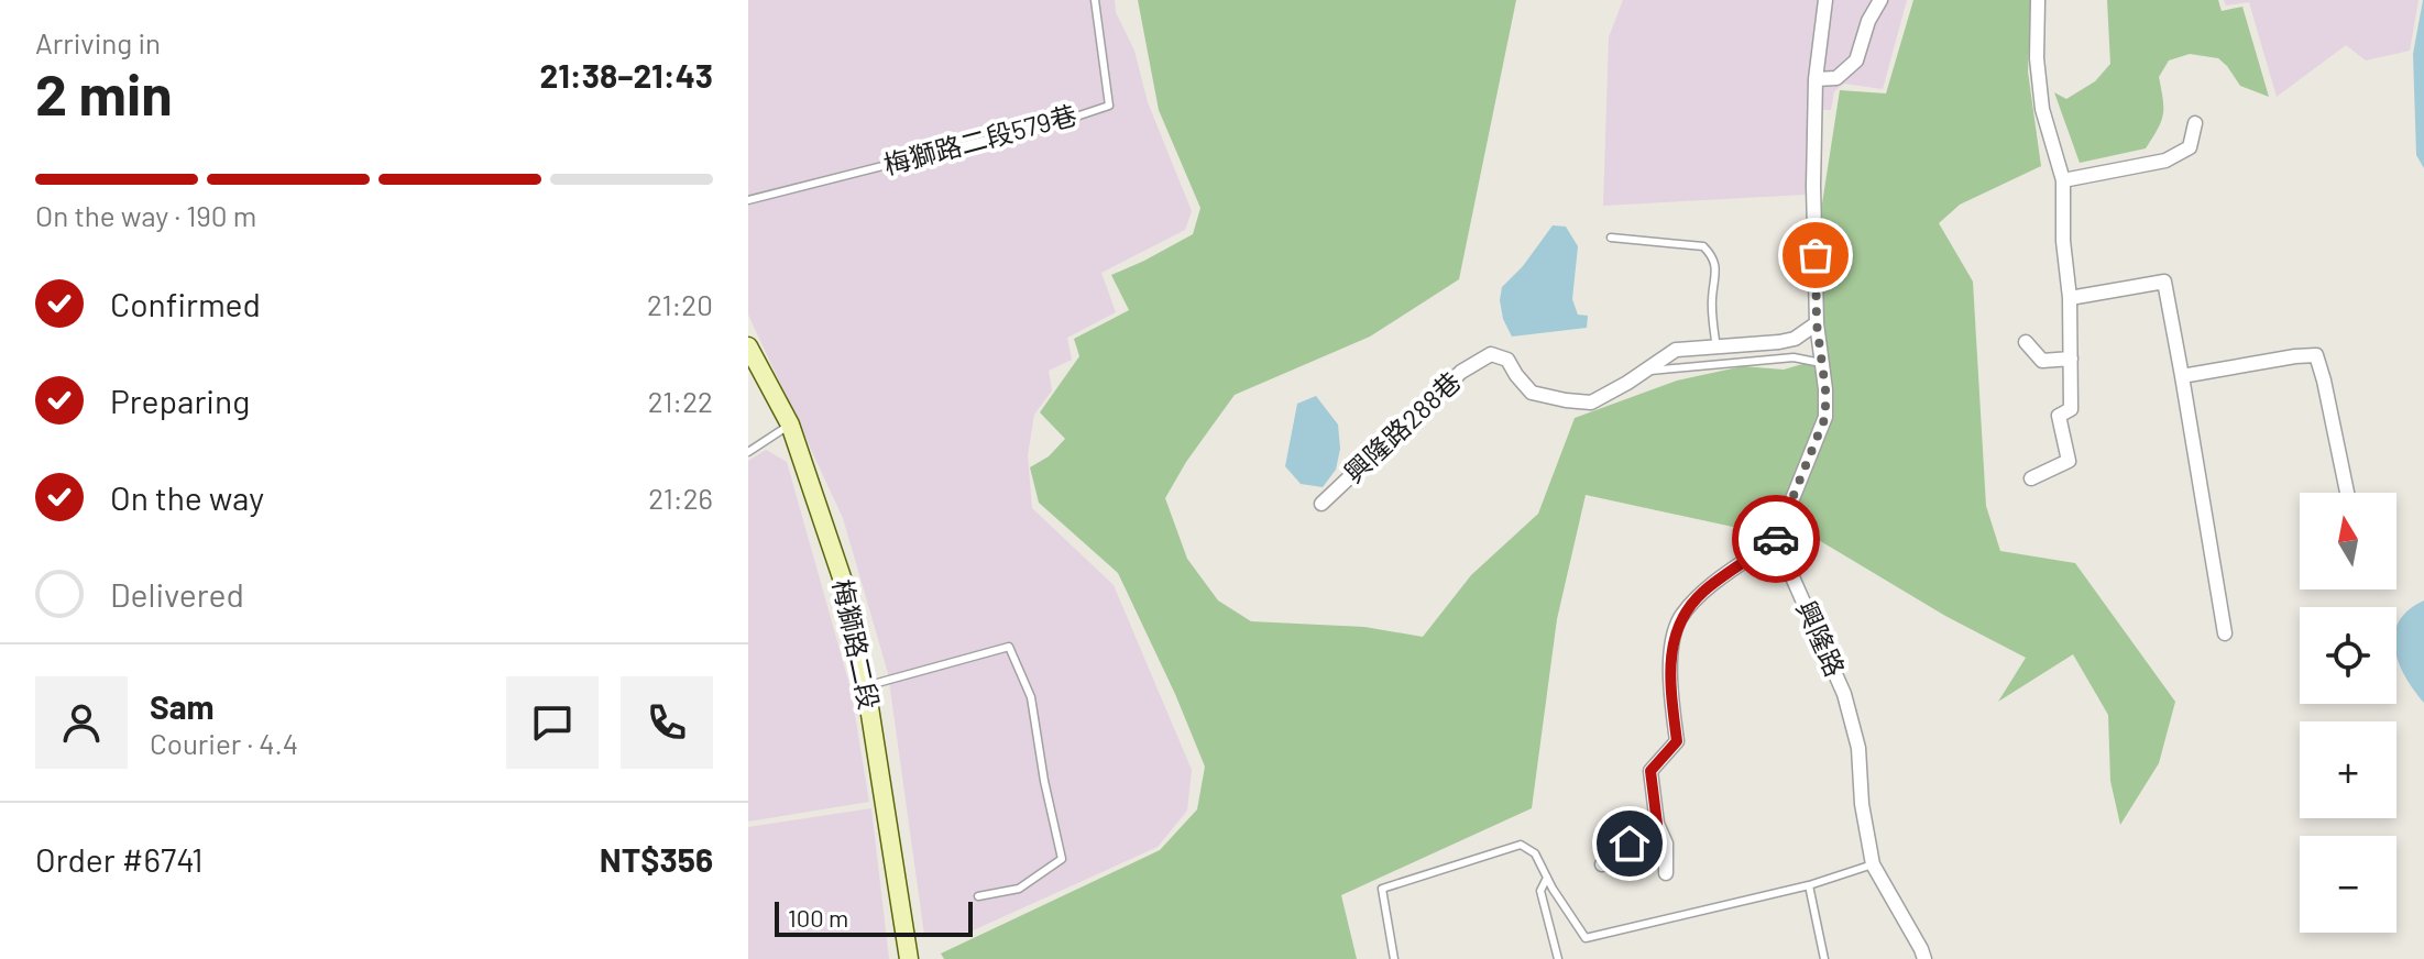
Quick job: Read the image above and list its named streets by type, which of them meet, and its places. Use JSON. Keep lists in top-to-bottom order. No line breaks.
{"streets":{"street":["興隆路288巷","興隆路","梅獅路二段"],"lane":["梅獅路二段579巷"]},"scale_bar":"100 m","north":"top","page":{"heading":["2 min","Arriving in","21:38–21:43"],"panel":["Sam","Courier · 4.4","Order #6741","NT$356"],"bar":"On the way · 190 m","list":[["Confirmed","21:20"],["Preparing","21:22"],["On the way","21:26"],"Delivered"],"map_buttons":["+","−"],"scale":"100 m"}}
